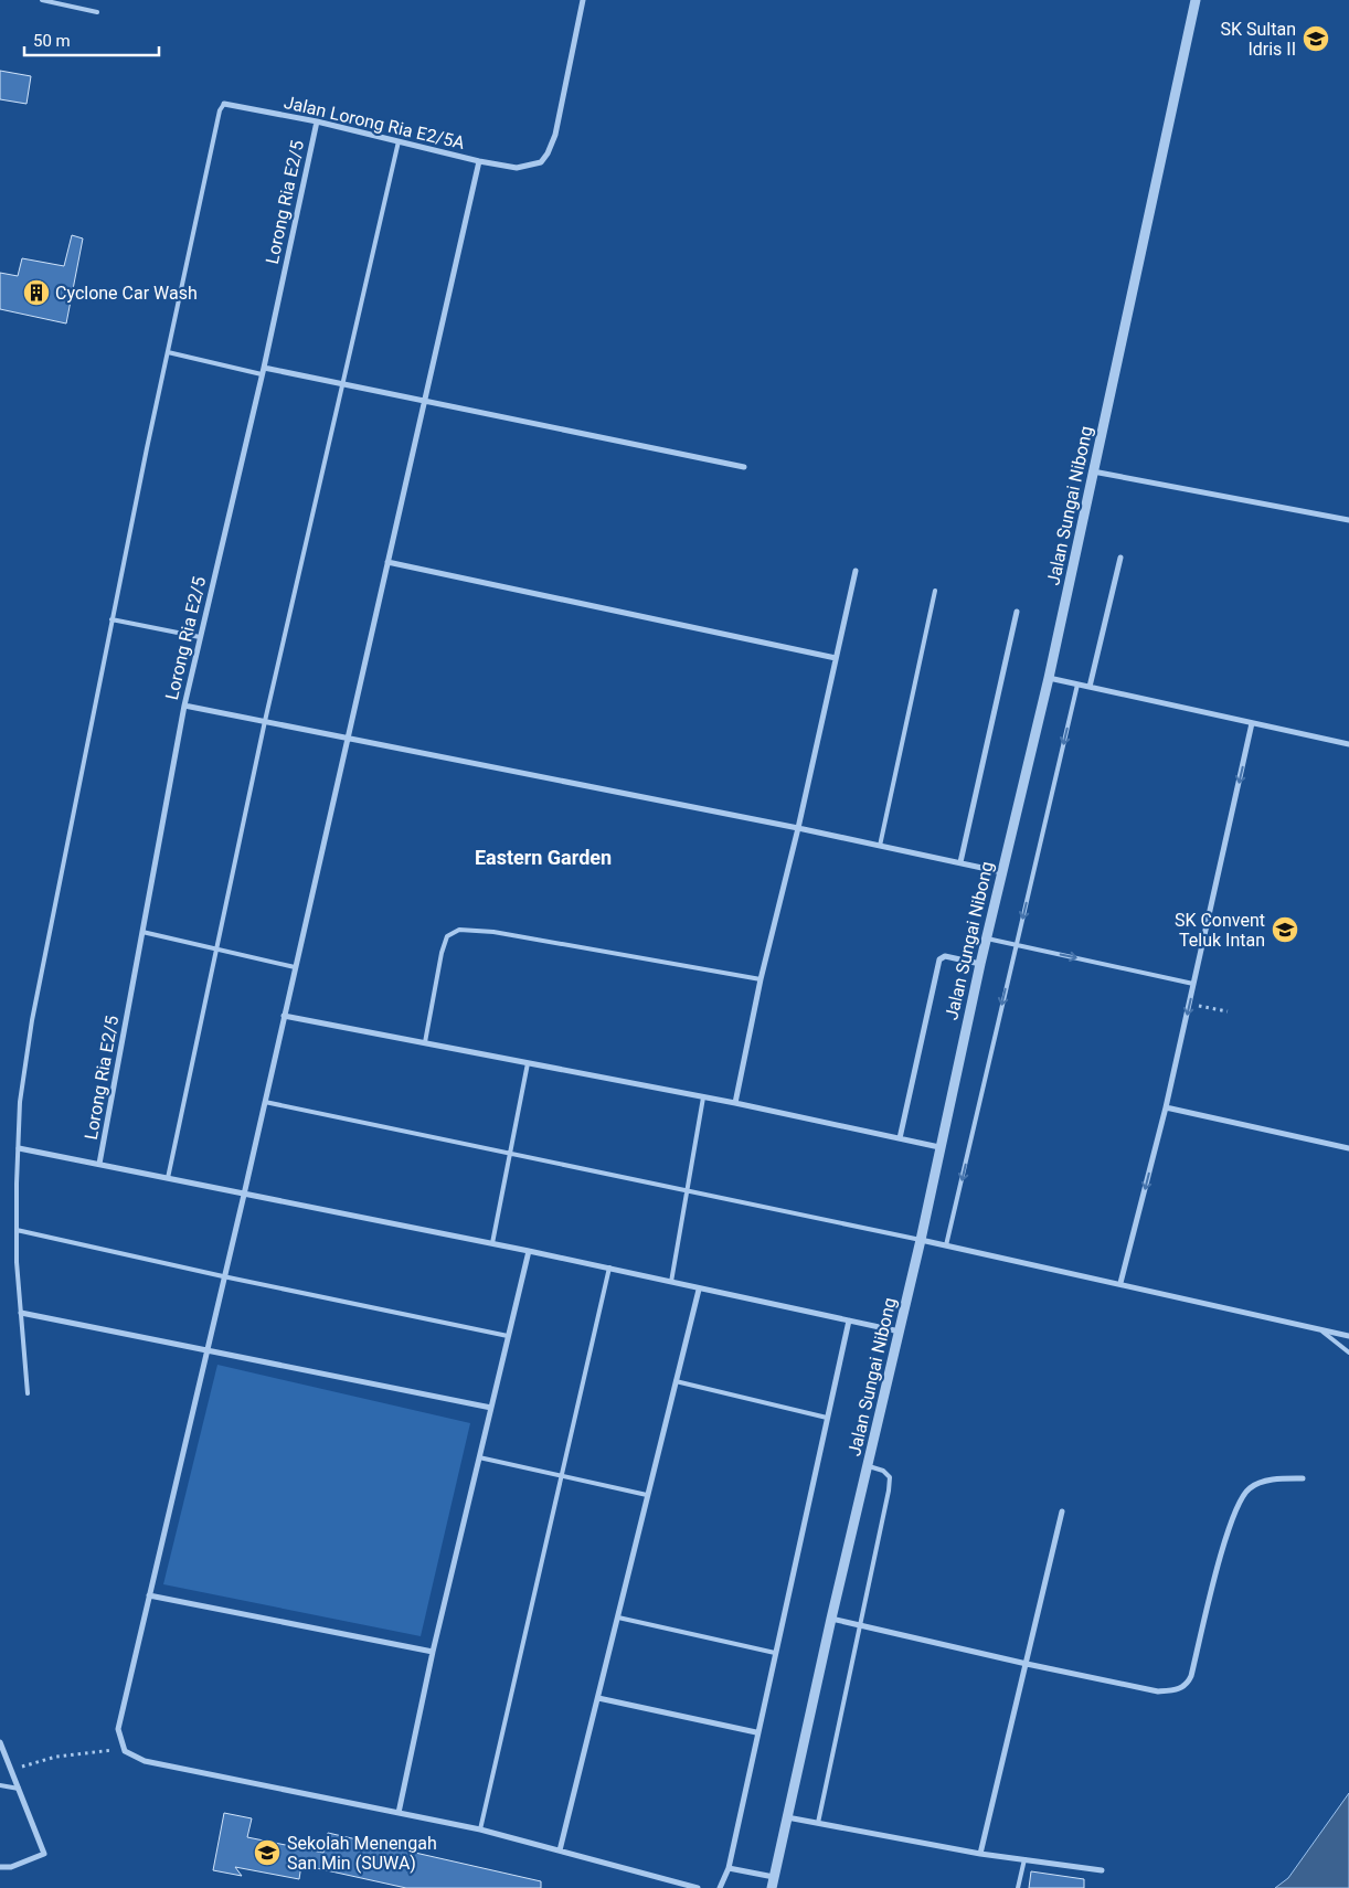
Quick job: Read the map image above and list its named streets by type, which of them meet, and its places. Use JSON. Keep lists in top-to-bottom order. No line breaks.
{"streets":{"street":["Jalan Lorong Ria E2/5A","Lorong Ria E2/5","Jalan Sungai Nibong"]},"crossings":[["Jalan Lorong Ria E2/5A","Lorong Ria E2/5"]],"districts":["Eastern Garden"],"places":{"school or university":["SK Sultan Idris II","SK Convent Teluk Intan","Sekolah Menengah San Min (SUWA)"],"building":["Cyclone Car Wash"]},"scale_bar":"50 m"}
